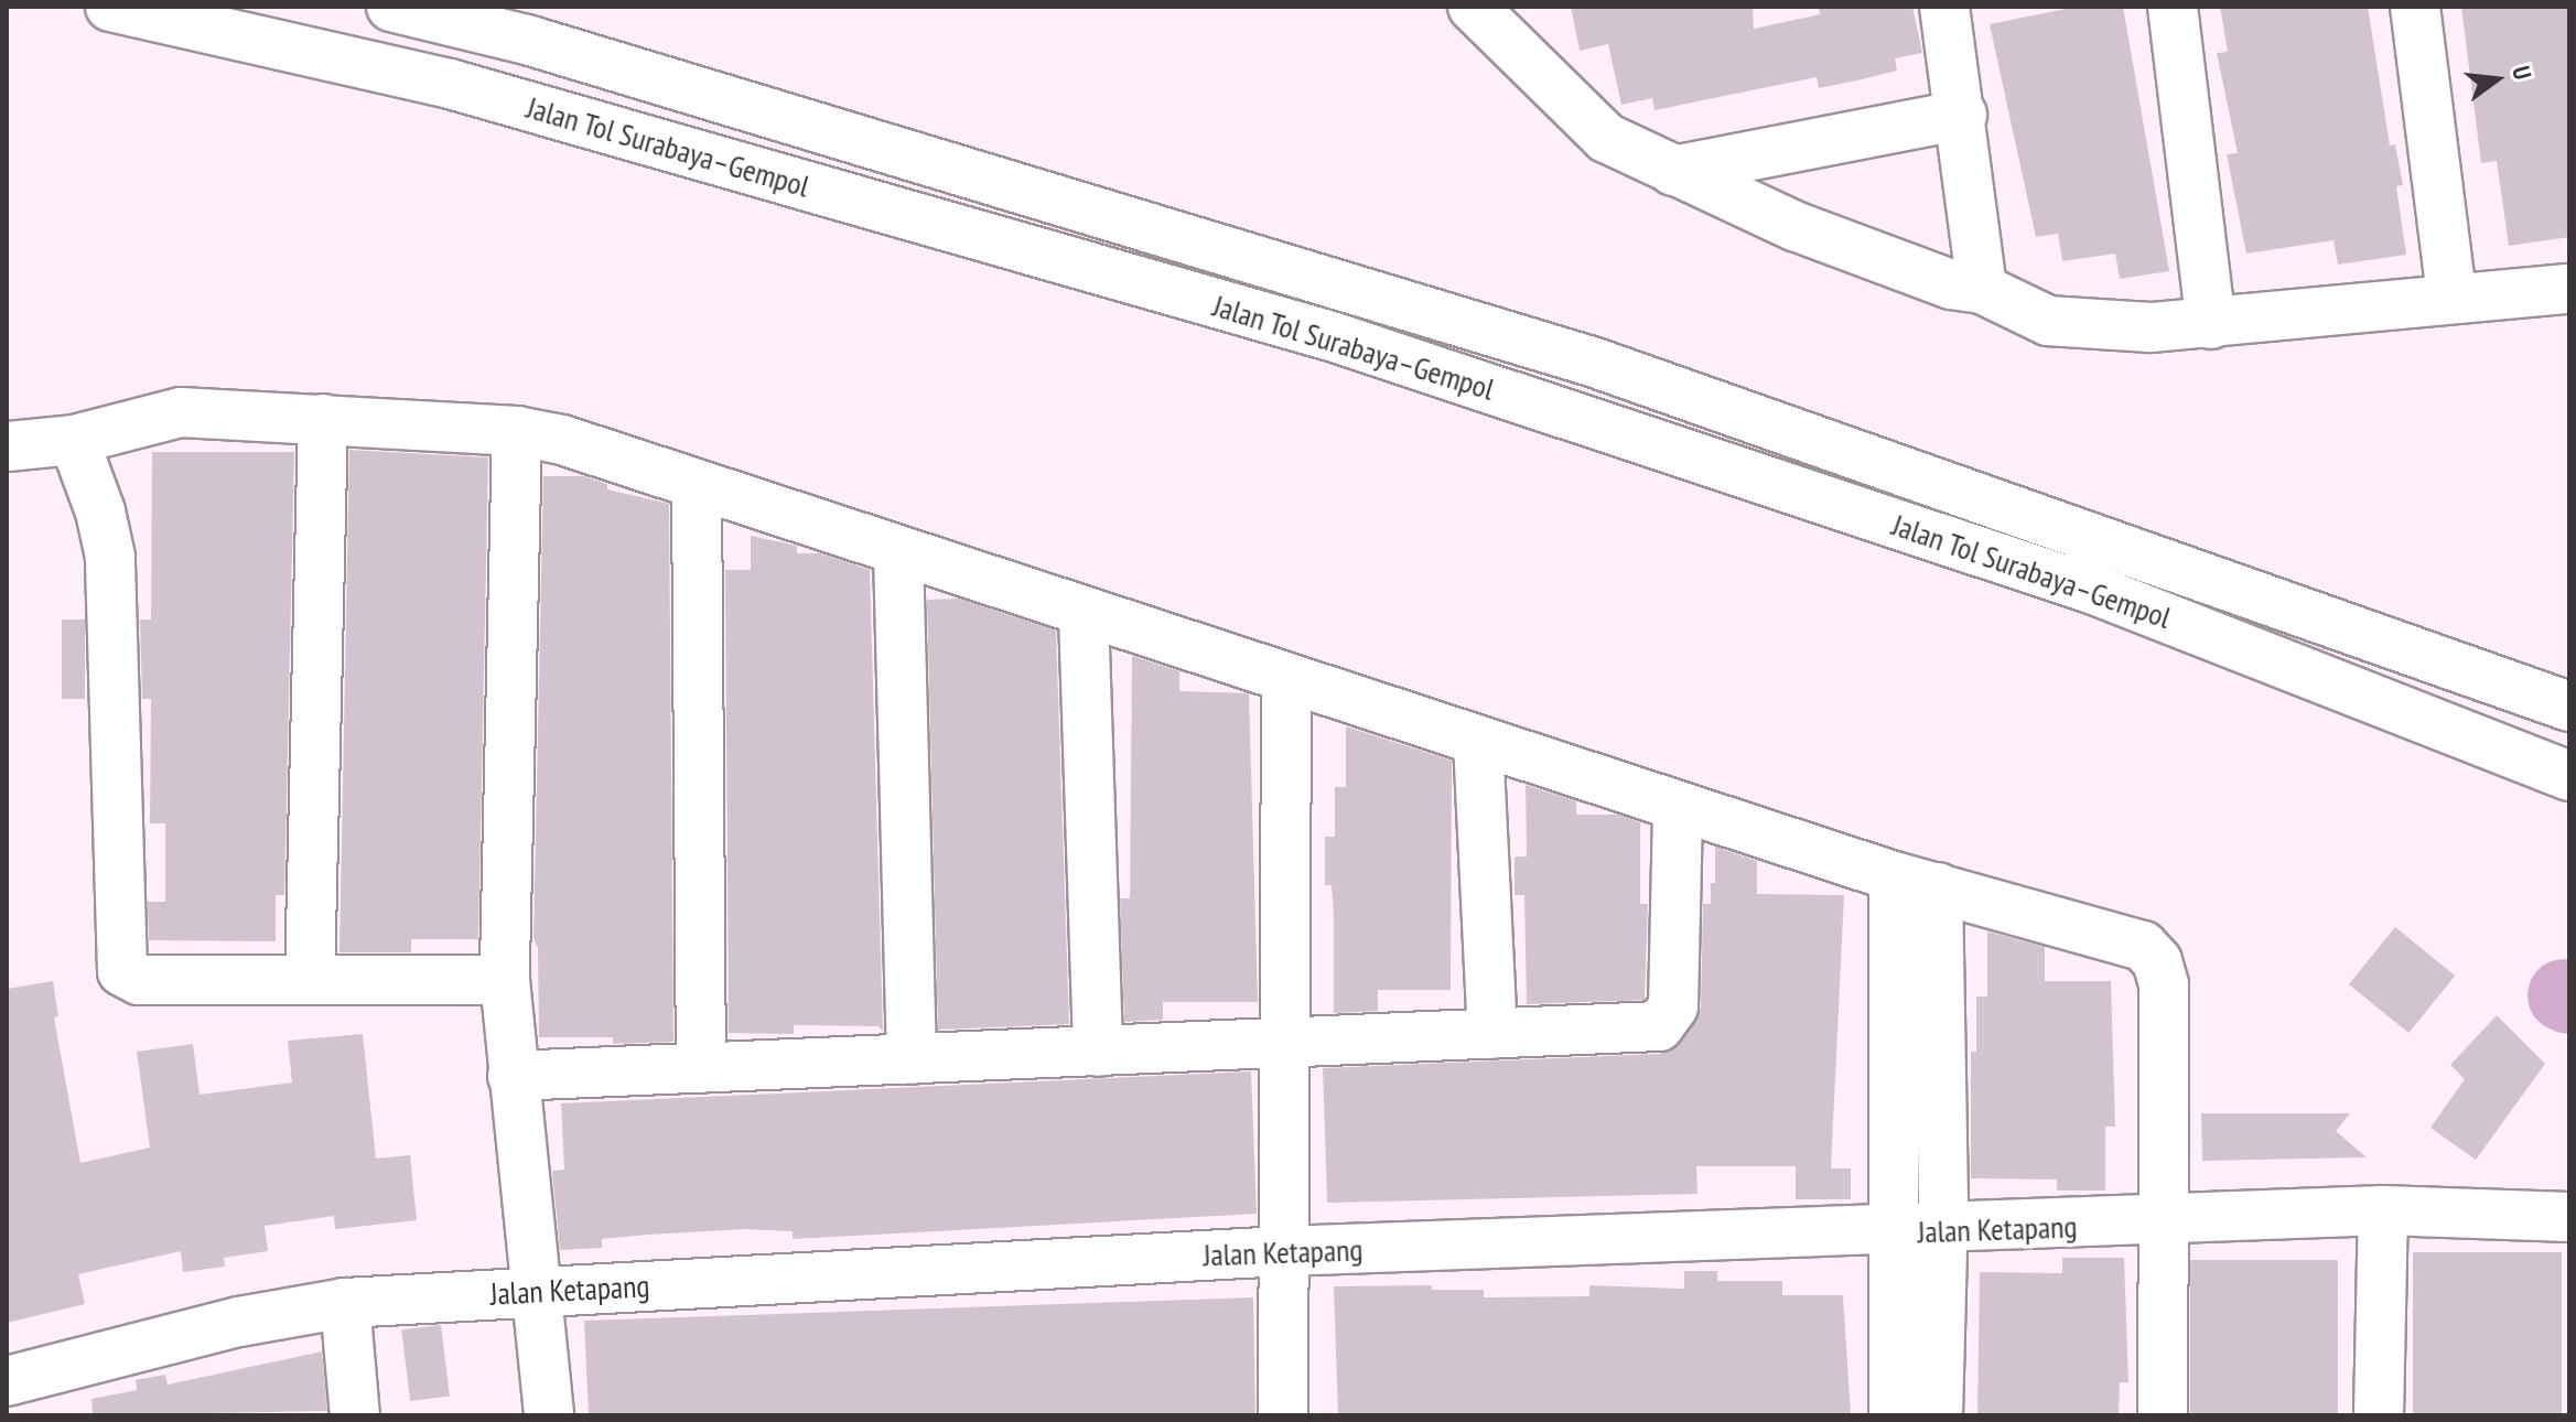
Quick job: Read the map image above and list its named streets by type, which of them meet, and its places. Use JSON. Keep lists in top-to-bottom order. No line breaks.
{"streets":{"main road":["Jalan Tol Surabaya–Gempol","Jalan Ketapang"]},"north":"right"}
